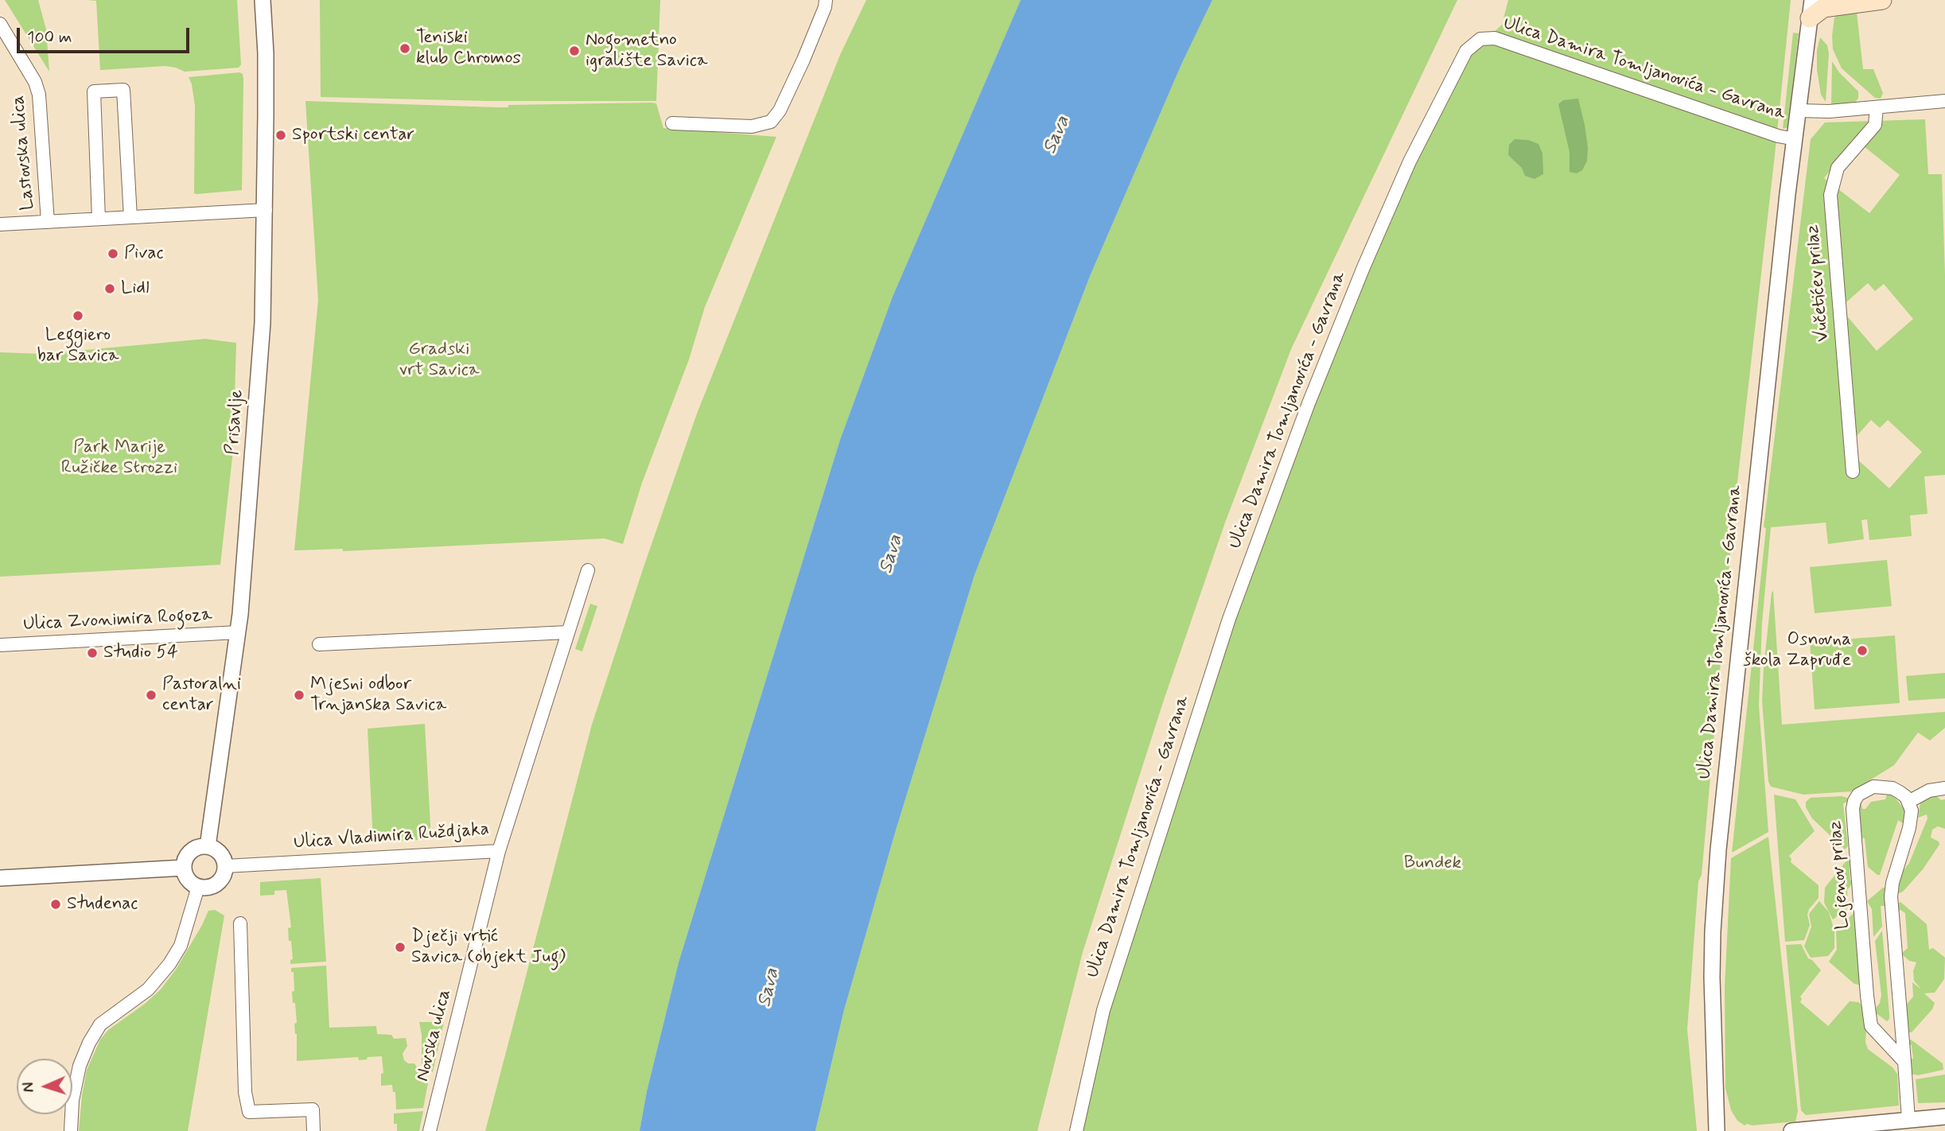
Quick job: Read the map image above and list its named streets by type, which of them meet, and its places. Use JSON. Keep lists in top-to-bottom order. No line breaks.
{"streets":{"street":["Ulica Damira Tomljanovića - Gavrana","Lastovska ulica","Vučetićev prilaz","Prisavlje","Ulica Zvonimira Rogoza","Ulica Vladimira Ruždjaka","Lojenov prilaz","Novska ulica"]},"crossings":[["Lastovska ulica","Prisavlje"],["Prisavlje","Ulica Zvonimira Rogoza"],["Prisavlje","Ulica Vladimira Ruždjaka"],["Ulica Vladimira Ruždjaka","Novska ulica"]],"water":["Sava"],"parks":["Gradski vrt Savica","Park Marije Ružičke Strozzi","Bundek"],"places":["Teniski klub Chromos","Nogometno igralište Savica","Sportski centar","Pivac","Lidl","Leggiero bar Savica","Osnovna škola Zapruđe","Studio 54","Pastoralni centar","Mjesni odbor Trnjanska Savica","Studenac","Dječji vrtić Savica (objekt Jug)"],"scale_bar":"100 m","north":"left"}
